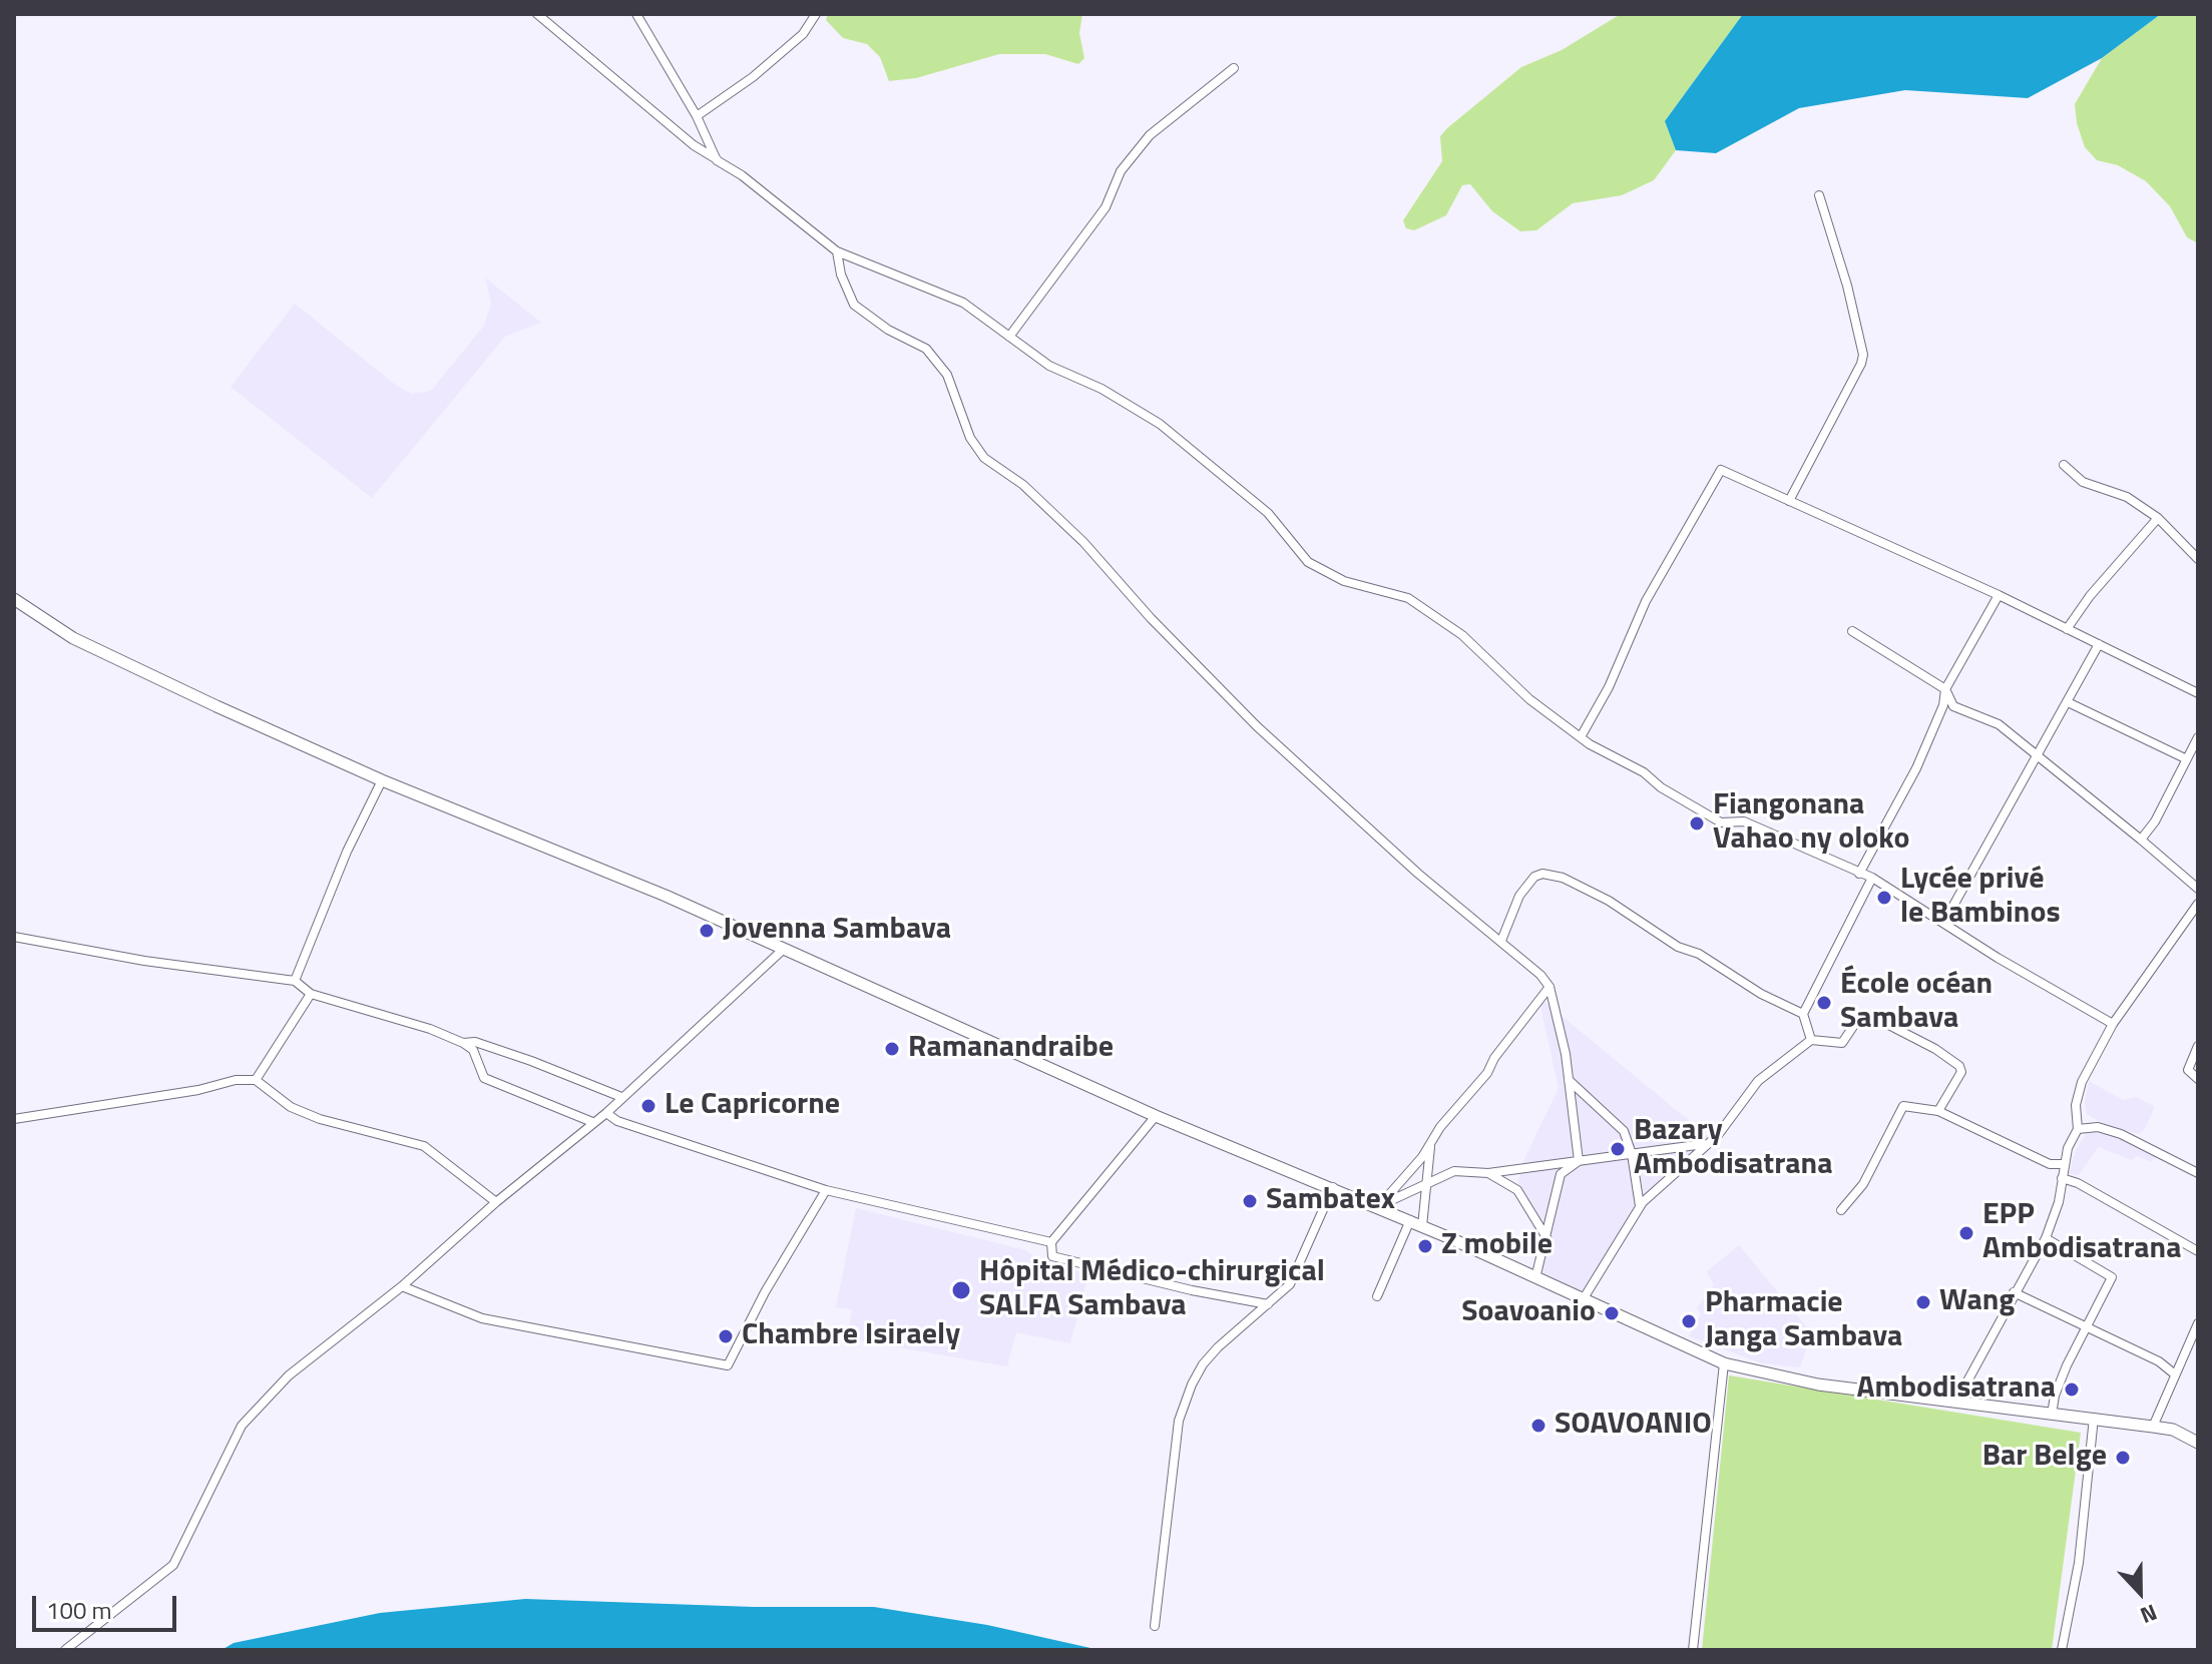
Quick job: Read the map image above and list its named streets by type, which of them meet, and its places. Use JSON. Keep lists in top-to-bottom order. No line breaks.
{"places":["Fiangonana Vahao ny oloko","Lycée privé le Bambinos","Jovenna Sambava","École océan Sambava","Ramanandraibe","Le Capricorne","Bazary Ambodisatrana","Sambatex","EPP Ambodisatrana","Z mobile","Hôpital Médico-chirurgical SALFA Sambava","Wang","Soavoanio","Pharmacie Janga Sambava","Chambre Isiraely","Ambodisatrana","SOAVOANIO","Bar Belge"],"scale_bar":"100 m","north":"bottom"}
